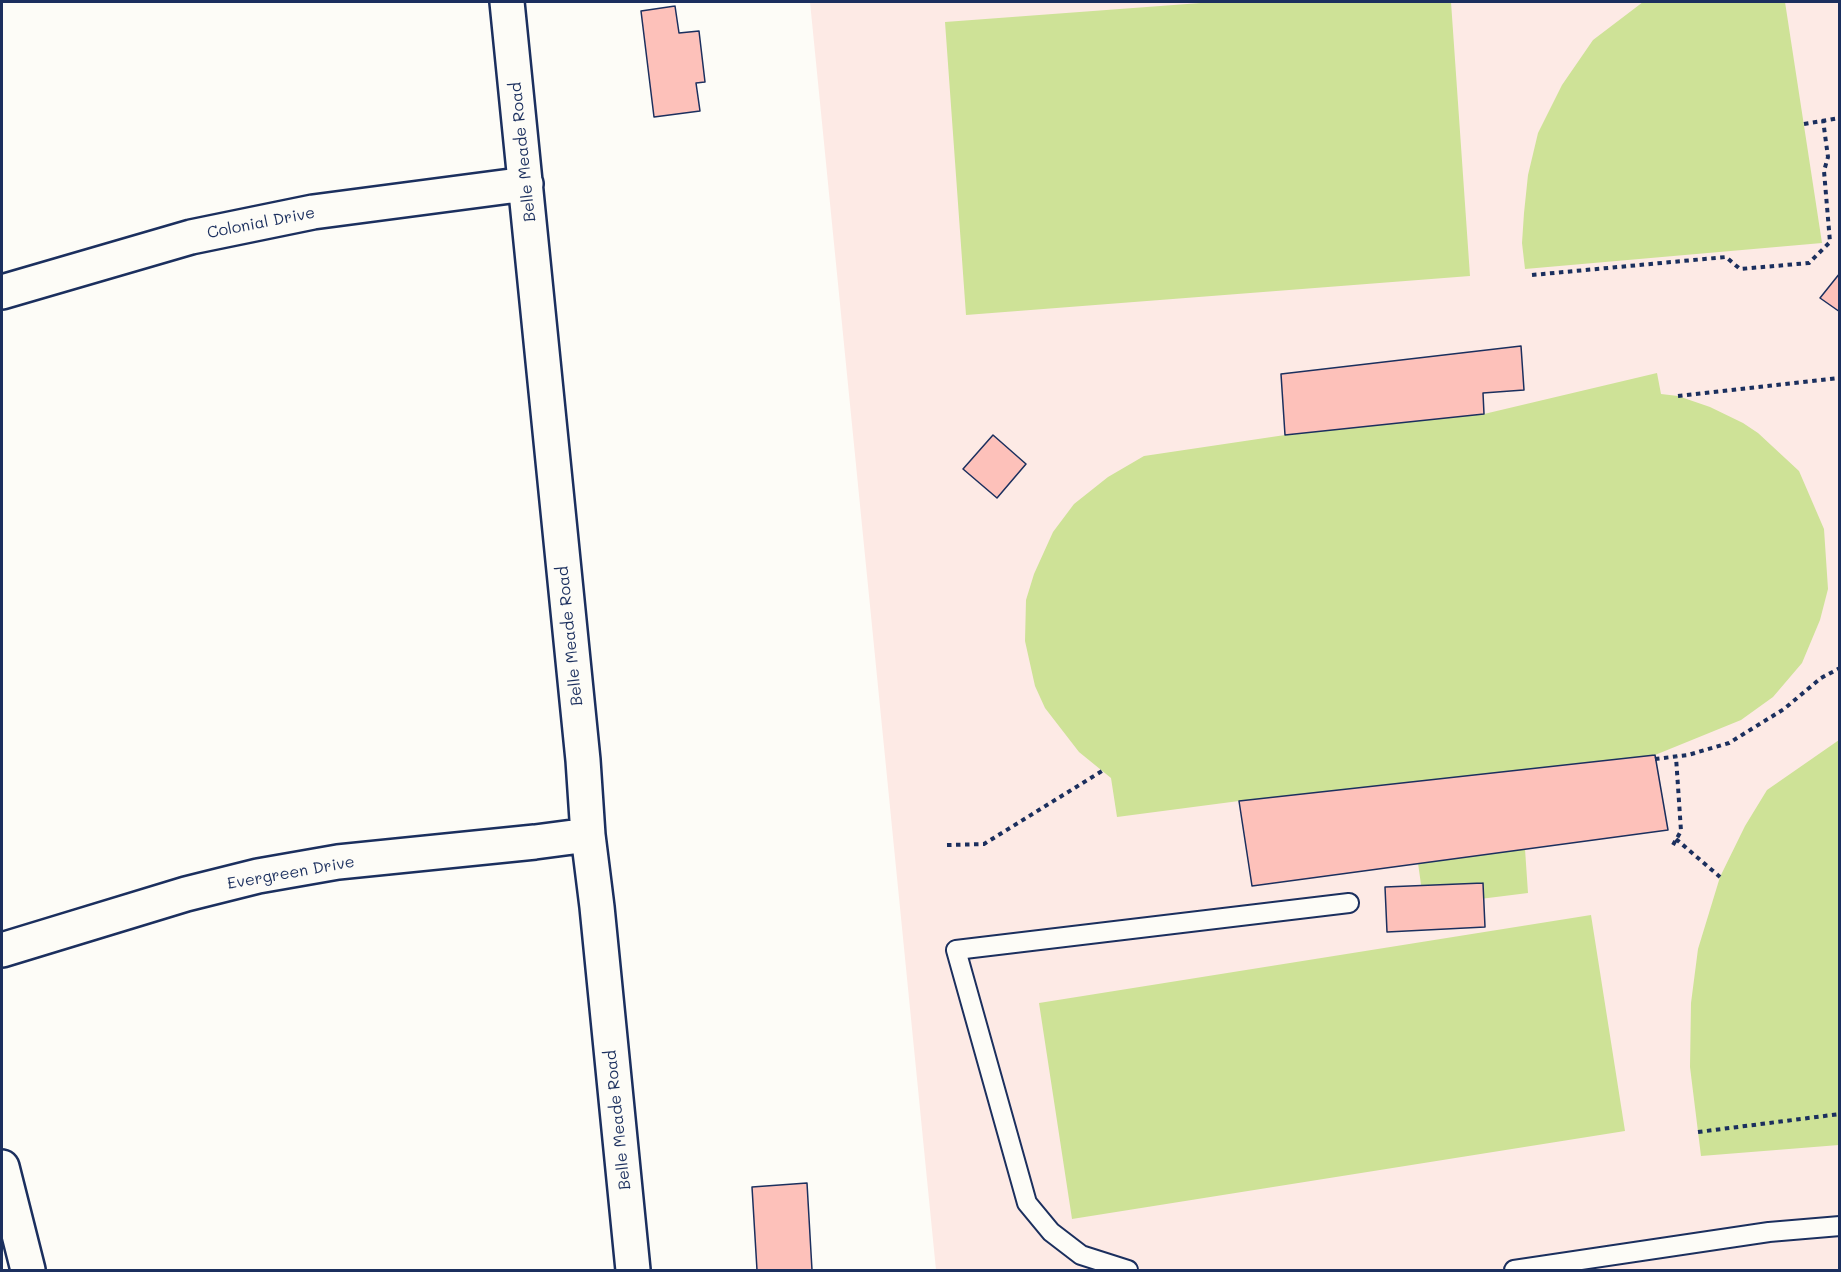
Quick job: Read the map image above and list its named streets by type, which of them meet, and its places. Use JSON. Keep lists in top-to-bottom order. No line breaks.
{"streets":{"street":["Belle Meade Road","Colonial Drive","Evergreen Drive"]},"crossings":[["Belle Meade Road","Colonial Drive"],["Belle Meade Road","Evergreen Drive"]]}
